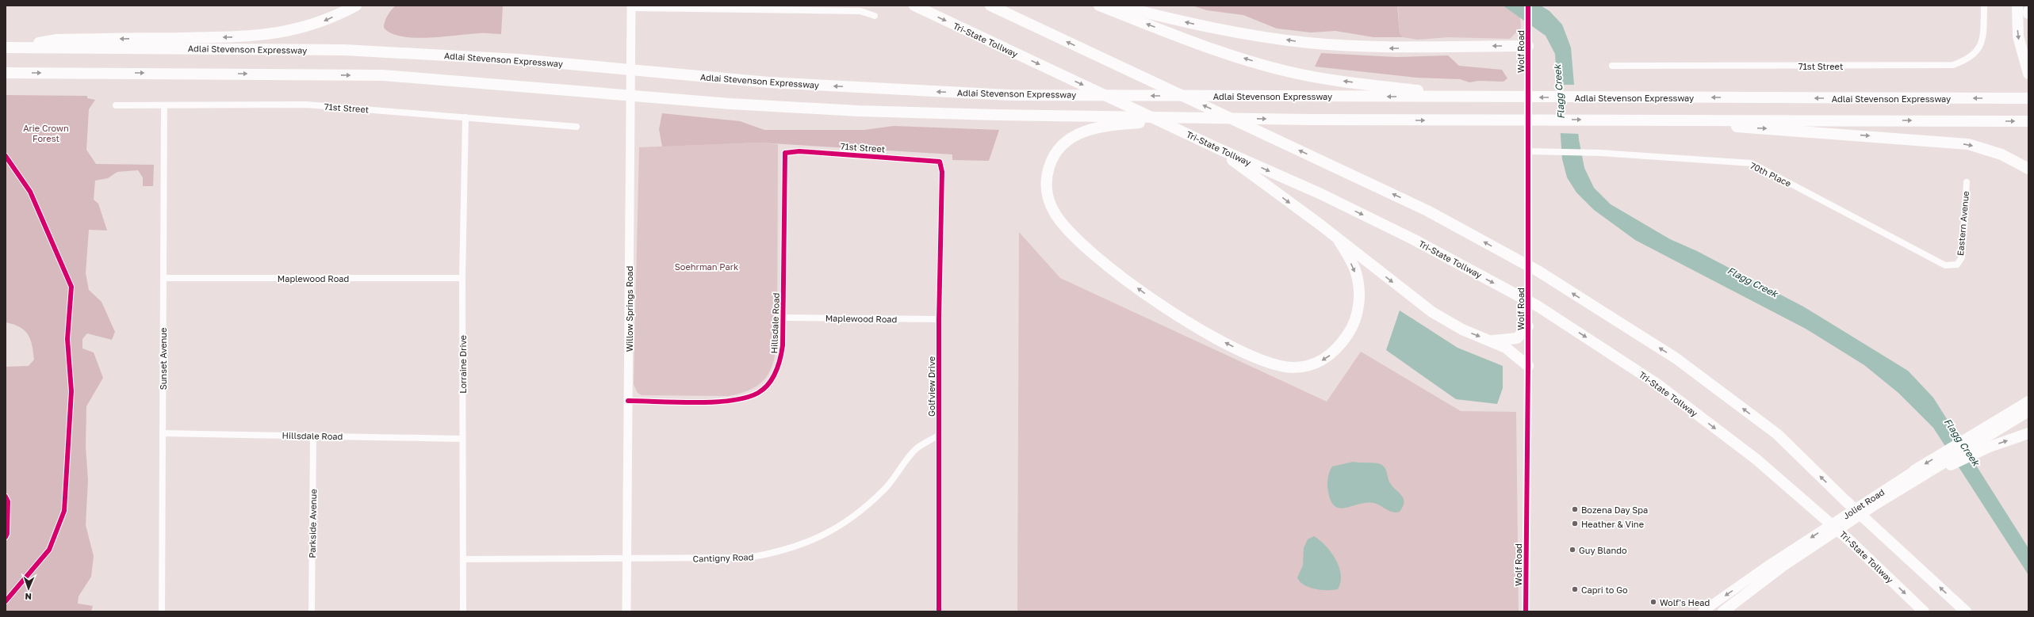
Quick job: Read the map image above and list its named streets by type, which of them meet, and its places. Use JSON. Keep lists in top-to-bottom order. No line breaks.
{"streets":{"highway":["Tri-State Tollway","Adlai Stevenson Expressway","Joliet Road"],"main road":["Willow Springs Road"],"street":["Wolf Road","71st Street","70th Place","Eastern Avenue","Maplewood Road","Hillsdale Road","Sunset Avenue","Lorraine Drive","Golfview Drive","Parkside Avenue","Cantigny Road"]},"crossings":[["Wolf Road","70th Place"],["71st Street","Hillsdale Road"],["71st Street","Sunset Avenue"],["71st Street","Lorraine Drive"],["71st Street","Golfview Drive"],["70th Place","Eastern Avenue"],["Maplewood Road","Hillsdale Road"],["Maplewood Road","Sunset Avenue"],["Maplewood Road","Lorraine Drive"],["Maplewood Road","Golfview Drive"],["Willow Springs Road","Hillsdale Road"],["Willow Springs Road","Cantigny Road"],["Hillsdale Road","Sunset Avenue"],["Hillsdale Road","Lorraine Drive"],["Hillsdale Road","Parkside Avenue"],["Lorraine Drive","Cantigny Road"],["Golfview Drive","Cantigny Road"]],"water":["Flagg Creek"],"parks":["Arie Crown Forest","Soehrman Park"],"places":["Bozena Day Spa","Heather & Vine","Guy Blando","Capri to Go","Wolf's Head"],"north":"bottom"}
